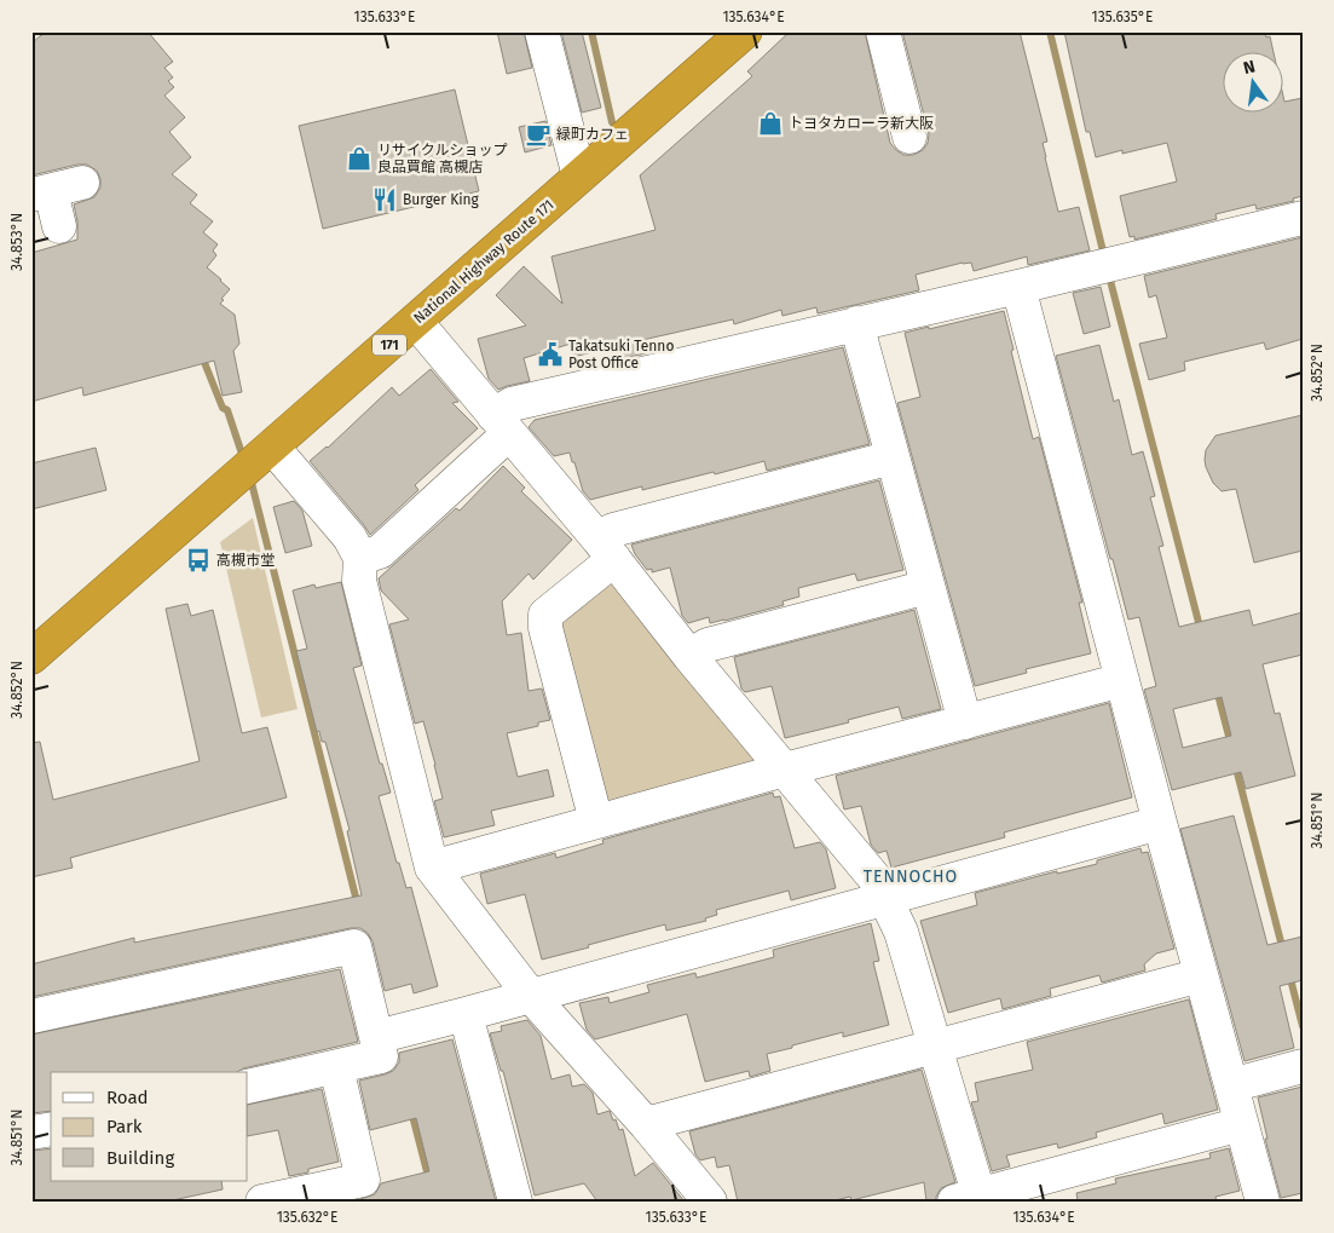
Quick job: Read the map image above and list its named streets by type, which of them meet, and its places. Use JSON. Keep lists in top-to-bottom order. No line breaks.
{"streets":{"highway":["National Highway Route 171","171"]},"districts":["TENNOCHO"],"places":{"shop":["トヨタカローラ新大阪","リサイクルショップ 良品買館 高槻店"],"cafe":["緑町カフェ"],"restaurant":["Burger King"],"public building":["Takatsuki Tenno Post Office"],"bus stop":["高槻市堂"]},"legend":["Road","Park","Building"],"north":"top","coordinates":["135.633°E","135.634°E","135.635°E","34.853°N","34.852°N","34.851°N","135.632°E"]}
